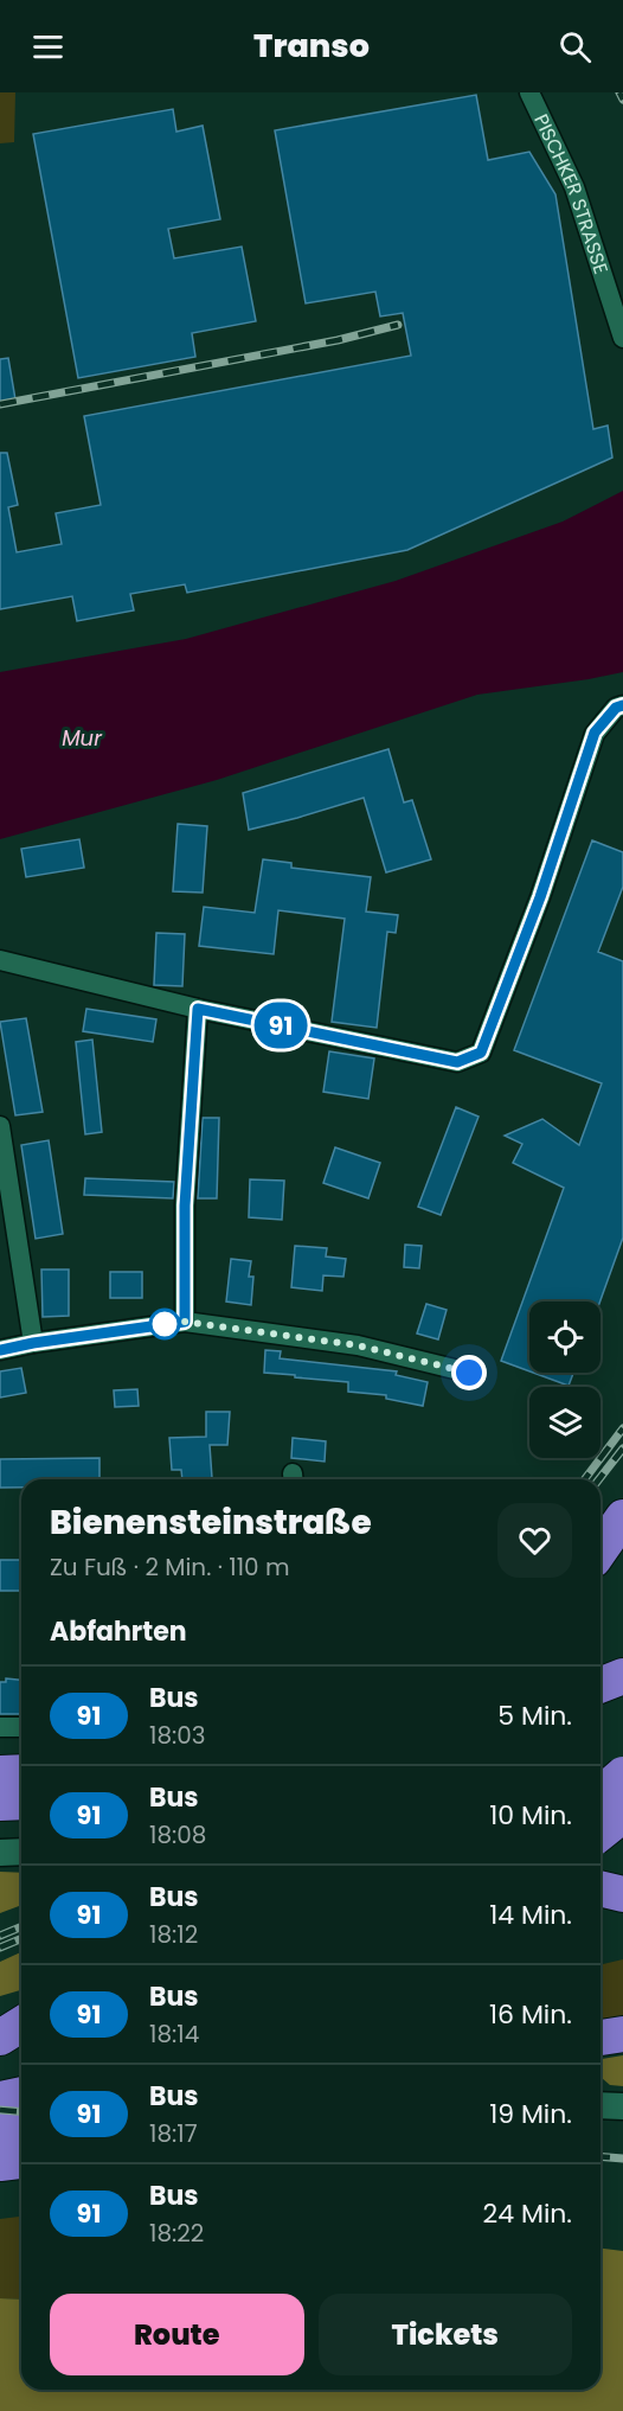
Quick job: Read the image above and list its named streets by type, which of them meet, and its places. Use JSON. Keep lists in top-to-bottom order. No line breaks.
{"streets":{"street":["PISCHKER STRASSE"]},"water":["Mur"],"lines":["bus line 91"],"page":{"header":"Transo","on_map":"91","heading":[["Bienensteinstraße","Zu Fuß · 2 Min. · 110 m"],"Abfahrten"],"list":[{"mark":"91","name":"Bus","note":"18:03","value":"5 Min."},{"mark":"91","name":"Bus","note":"18:08","value":"10 Min."},{"mark":"91","name":"Bus","note":"18:12","value":"14 Min."},{"mark":"91","name":"Bus","note":"18:14","value":"16 Min."},{"mark":"91","name":"Bus","note":"18:17","value":"19 Min."},{"mark":"91","name":"Bus","note":"18:22","value":"24 Min."}],"buttons":["Route","Tickets"]}}
